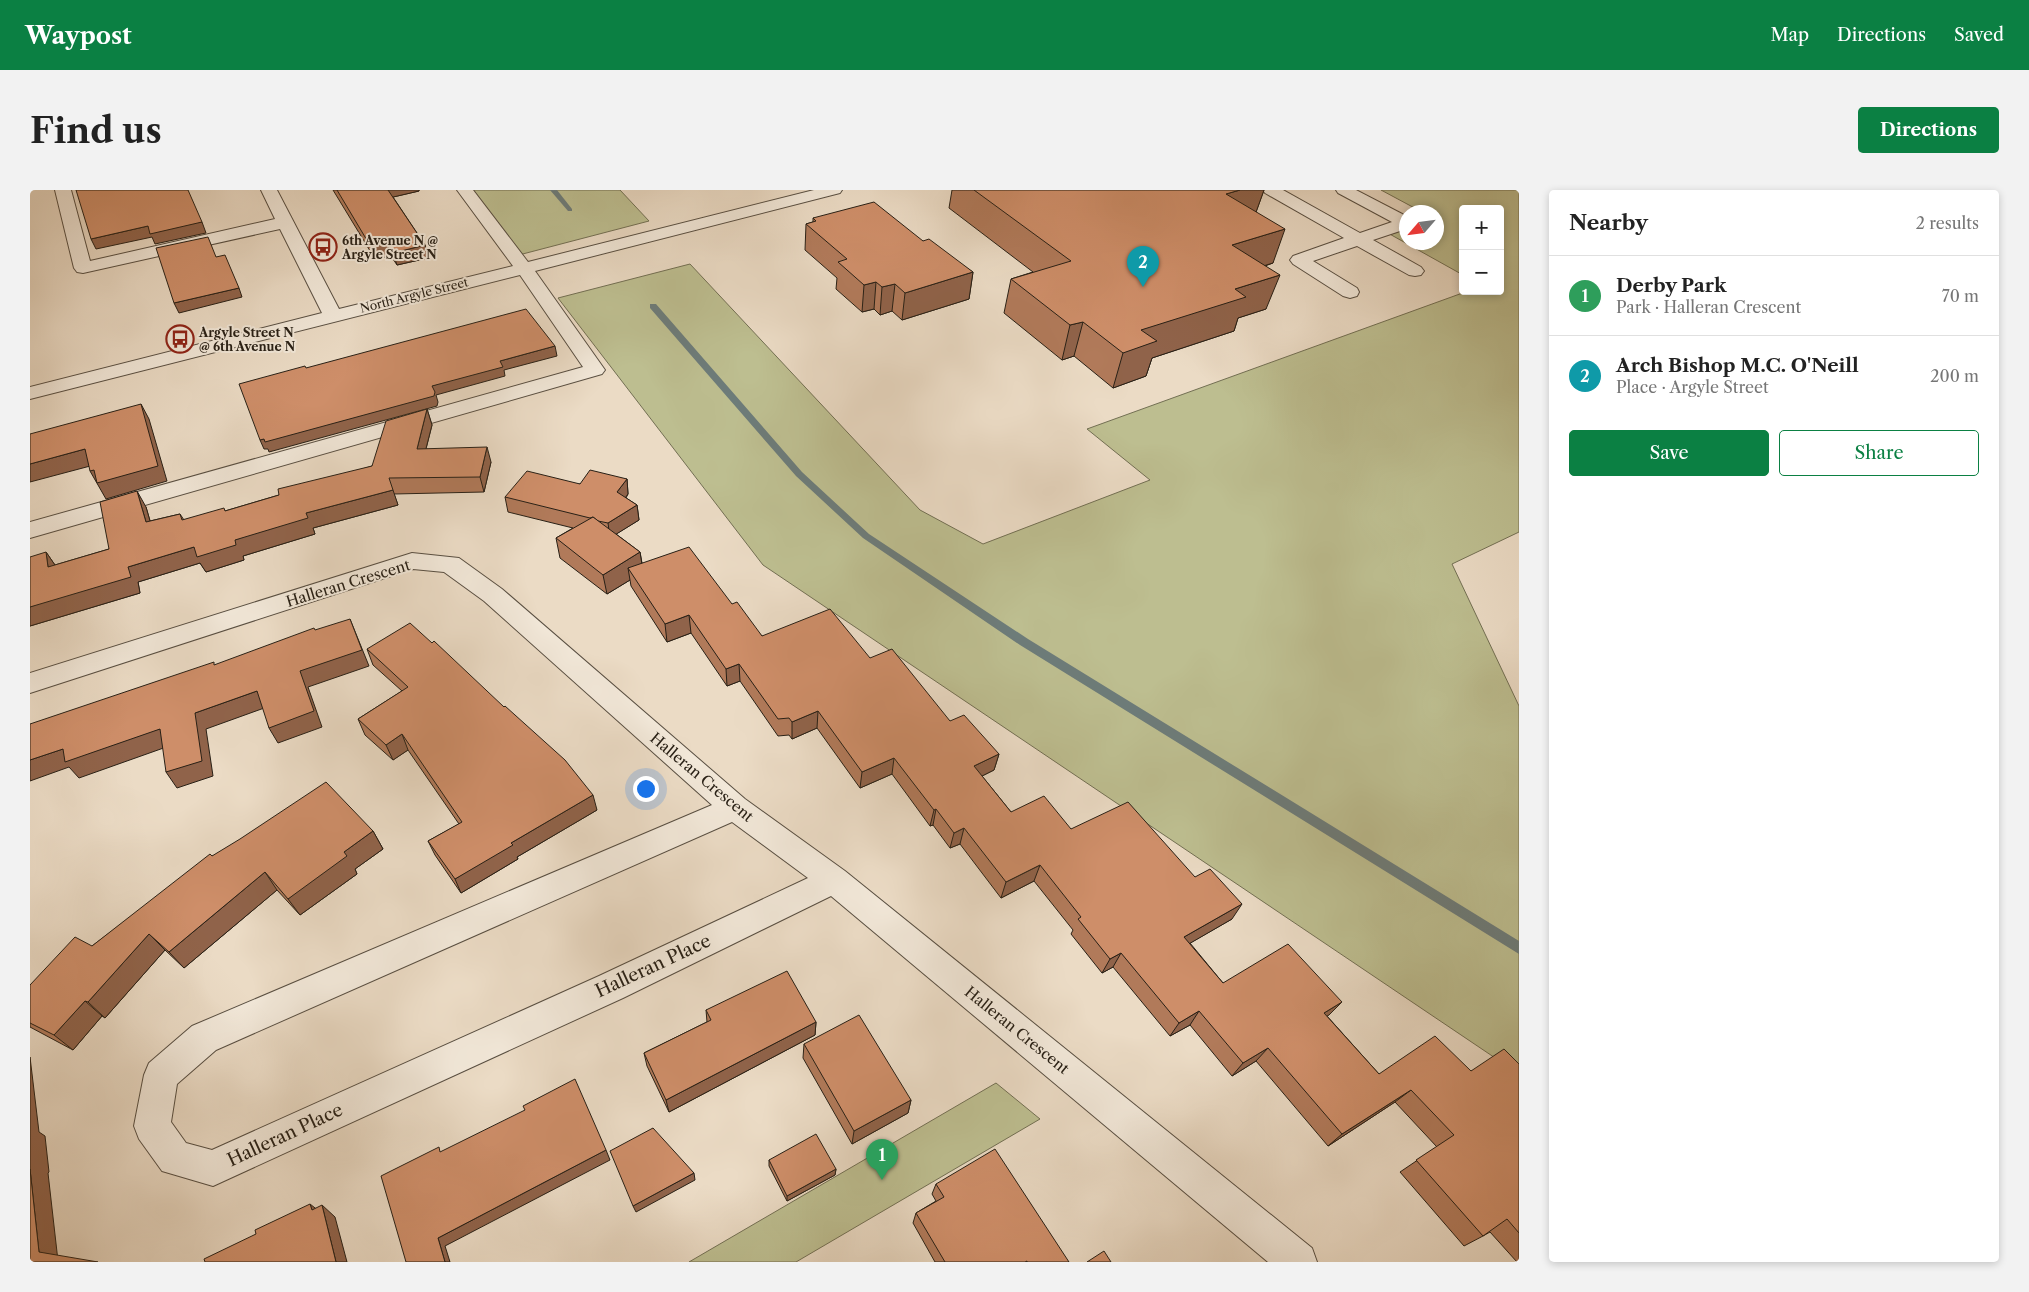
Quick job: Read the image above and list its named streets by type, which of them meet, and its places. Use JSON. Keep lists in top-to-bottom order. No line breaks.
{"streets":{"street":["North Argyle Street","Halleran Crescent","Halleran Place"]},"crossings":[["Halleran Crescent","Halleran Place"]],"places":{"bus stop":["6th Avenue N @ Argyle Street N","Argyle Street N @ 6th Avenue N"]},"north":"bottom left","page":{"header":"Waypost","nav":["Map","Directions","Saved"],"buttons":["Directions",["Save","Share"]],"title":"Find us","heading":["Nearby","2 results"],"map_buttons":["+","−"],"pins":["2","1"],"list":[{"mark":"1","name":"Derby Park","note":"Park · Halleran Crescent","value":"70 m"},{"mark":"2","name":"Arch Bishop M.C. O'Neill","note":"Place · Argyle Street","value":"200 m"}]}}
